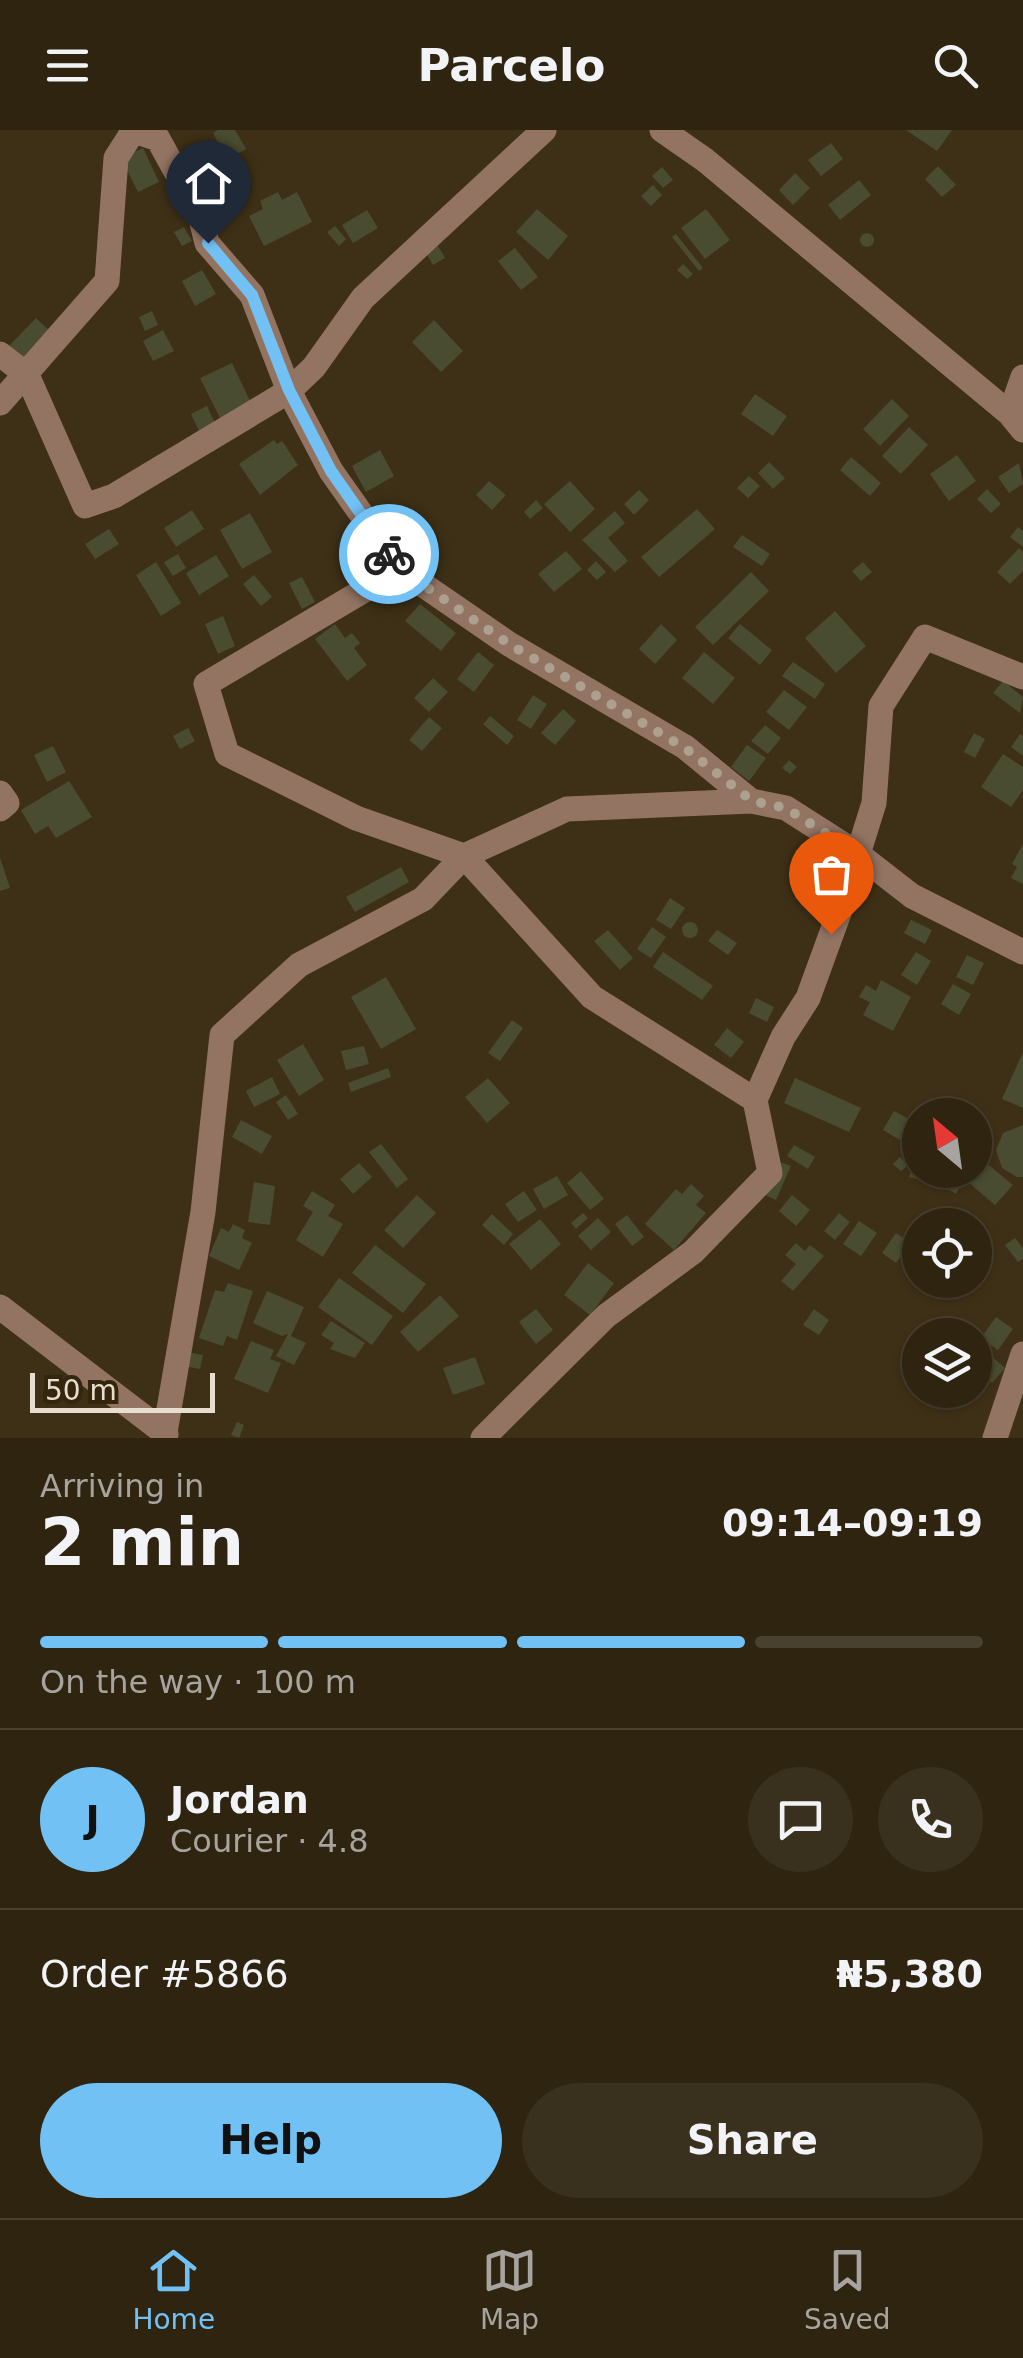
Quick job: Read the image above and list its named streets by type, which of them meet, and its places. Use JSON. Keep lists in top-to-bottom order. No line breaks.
{"scale_bar":"50 m","north":"top left","page":{"header":"Parcelo","scale":"50 m","heading":["2 min","Arriving in","09:14–09:19"],"panel":["Jordan","Courier · 4.8","Order #5866","₦5,380"],"bar":"On the way · 100 m","round":"J","buttons":["Help","Share"],"tabs":["Home","Map","Saved"]}}
